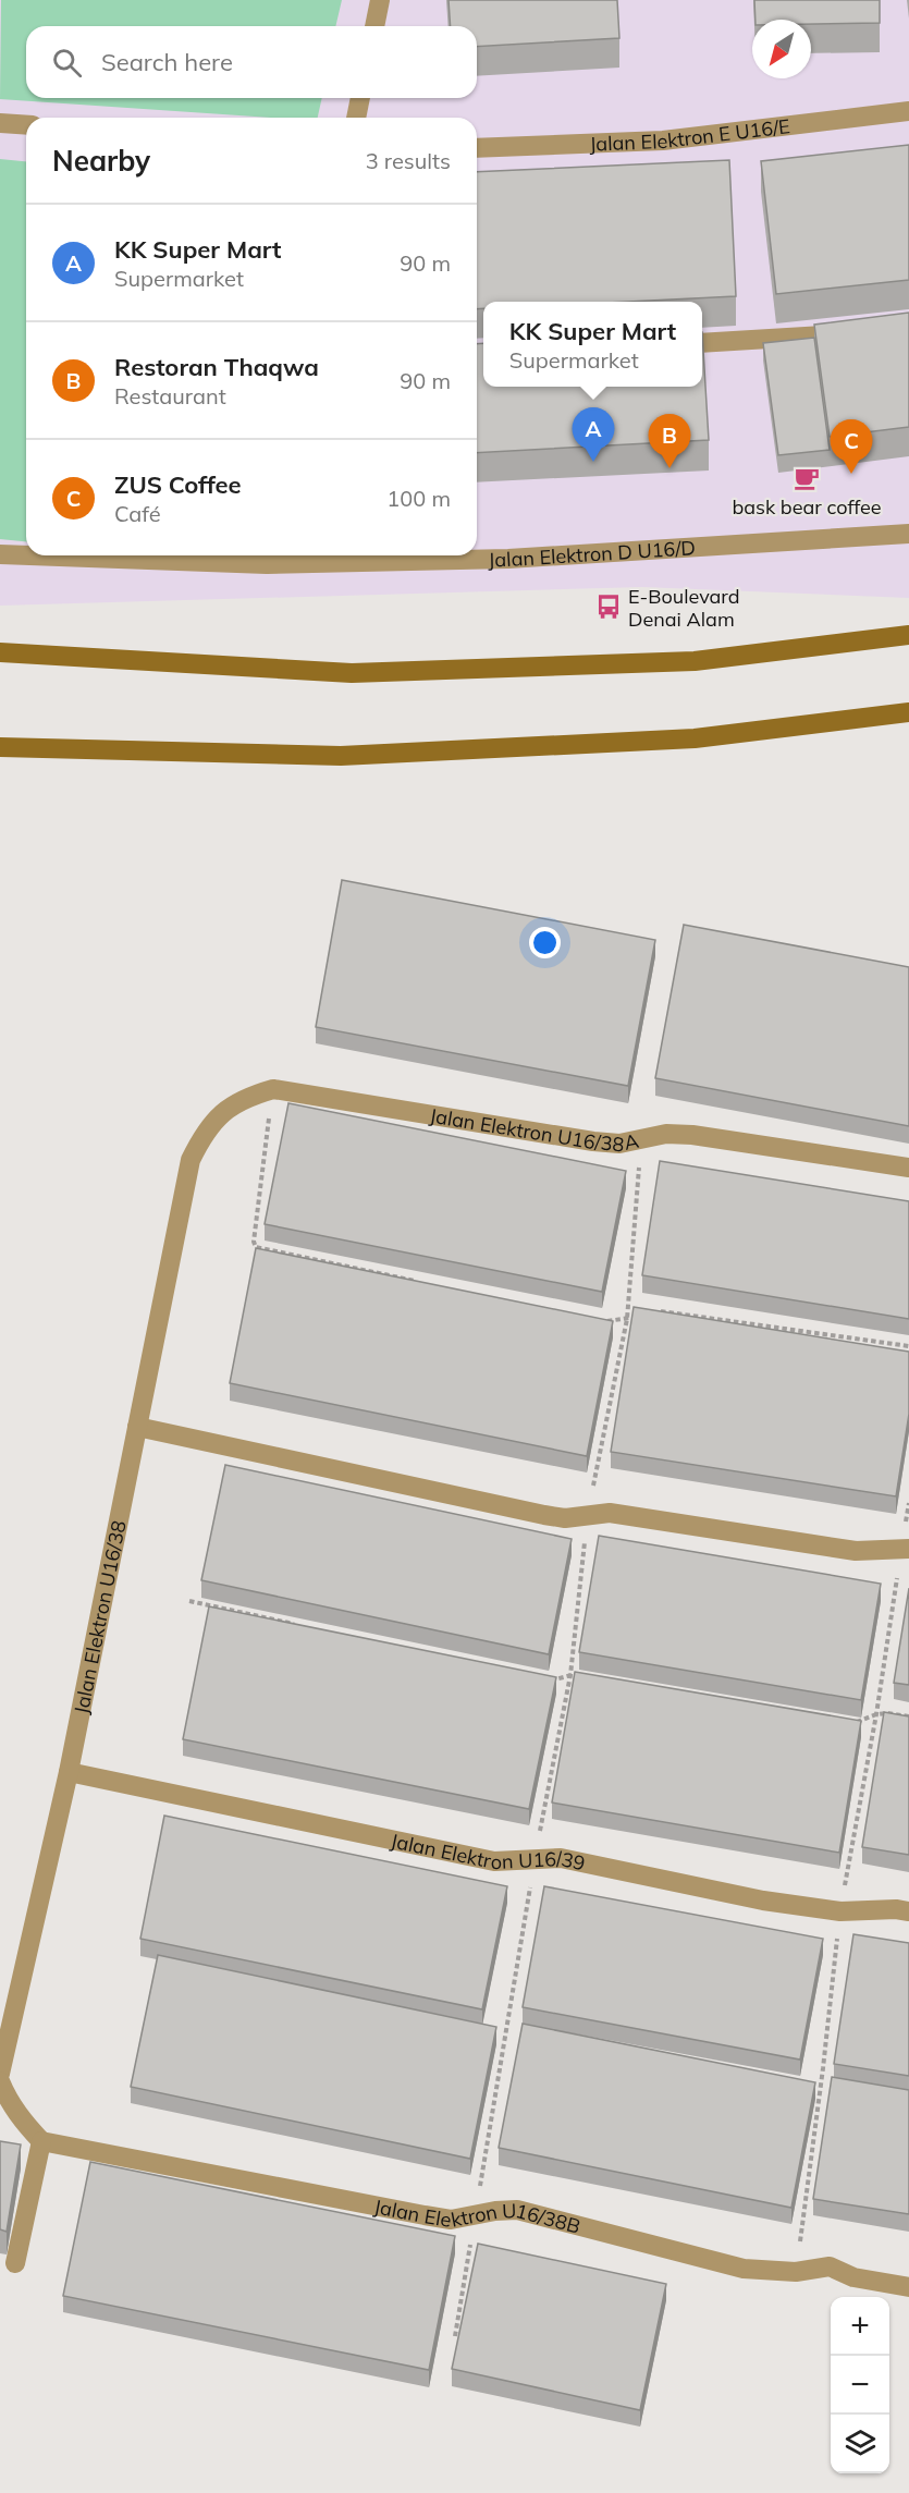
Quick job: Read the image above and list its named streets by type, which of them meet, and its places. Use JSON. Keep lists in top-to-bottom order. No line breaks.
{"streets":{"street":["Jalan Elektron E U16/E","Jalan Elektron D U16/D","Jalan Elektron U16/38A","Jalan Elektron U16/38","Jalan Elektron U16/39","Jalan Elektron U16/38B"]},"crossings":[["Jalan Elektron U16/38A","Jalan Elektron U16/38"],["Jalan Elektron U16/38","Jalan Elektron U16/39"]],"places":{"cafe":["bask bear coffee"],"bus stop":["E-Boulevard Denai Alam"]},"north":"bottom left","page":{"search":"Search here","heading":["Nearby","3 results"],"list":[{"mark":"A","name":"KK Super Mart","note":"Supermarket","value":"90 m"},{"mark":"B","name":"Restoran Thaqwa","note":"Restaurant","value":"90 m"},{"mark":"C","name":"ZUS Coffee","note":"Café","value":"100 m"}],"popup":["KK Super Mart","Supermarket"],"pins":["A","B","C"],"map_buttons":["+","−"]}}
